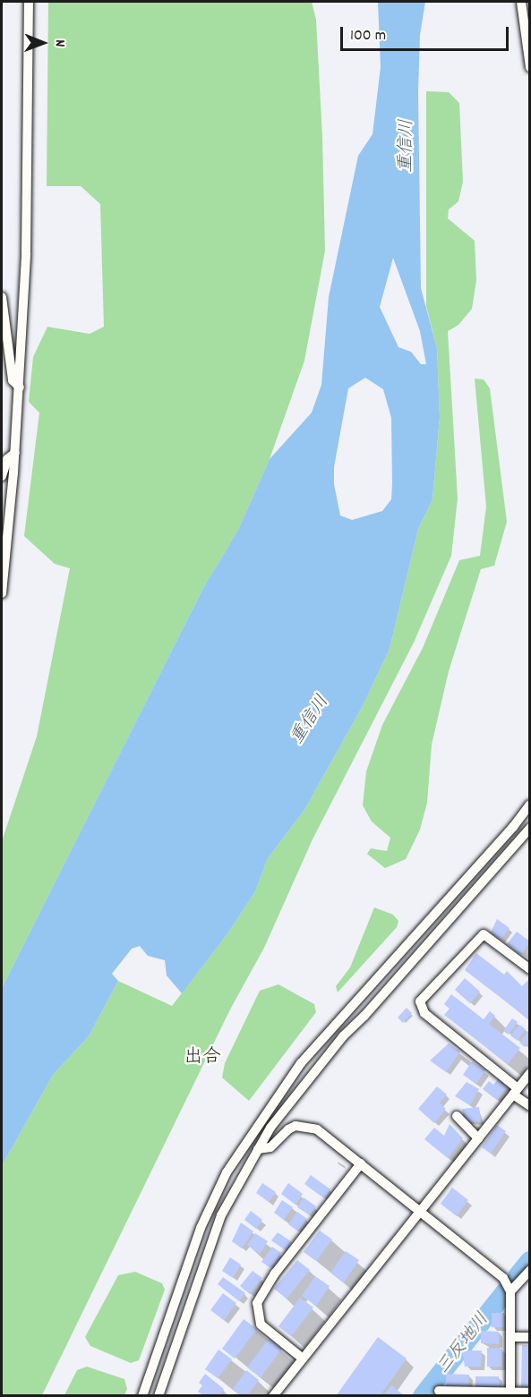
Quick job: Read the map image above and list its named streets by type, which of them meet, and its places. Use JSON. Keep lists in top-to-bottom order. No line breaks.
{"districts":["出合"],"water":["重信川","三反地川"],"scale_bar":"100 m","north":"right"}
